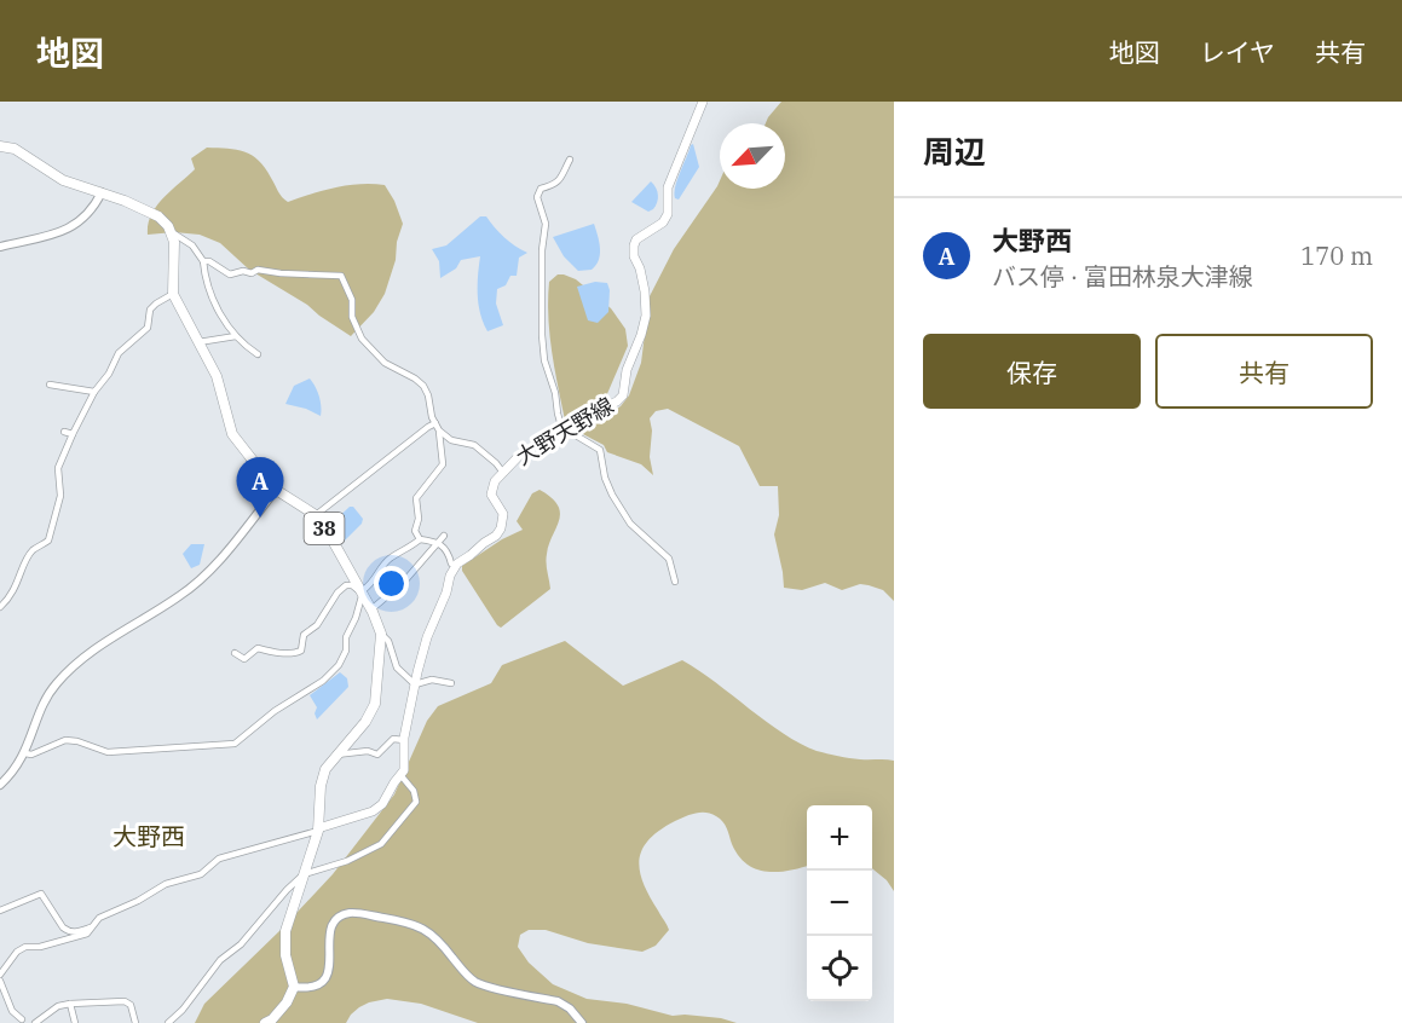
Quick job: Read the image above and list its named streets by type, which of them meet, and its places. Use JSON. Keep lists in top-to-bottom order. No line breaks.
{"streets":{"main road":["大野天野線","38"]},"districts":["大野西"],"north":"bottom left","page":{"header":"地図","nav":["地図","レイヤ","共有"],"heading":"周辺","list":[{"mark":"A","name":"大野西","note":"バス停 · 富田林泉大津線","value":"170 m"}],"buttons":["保存","共有"],"pins":"A","map_buttons":["+","−"]}}
